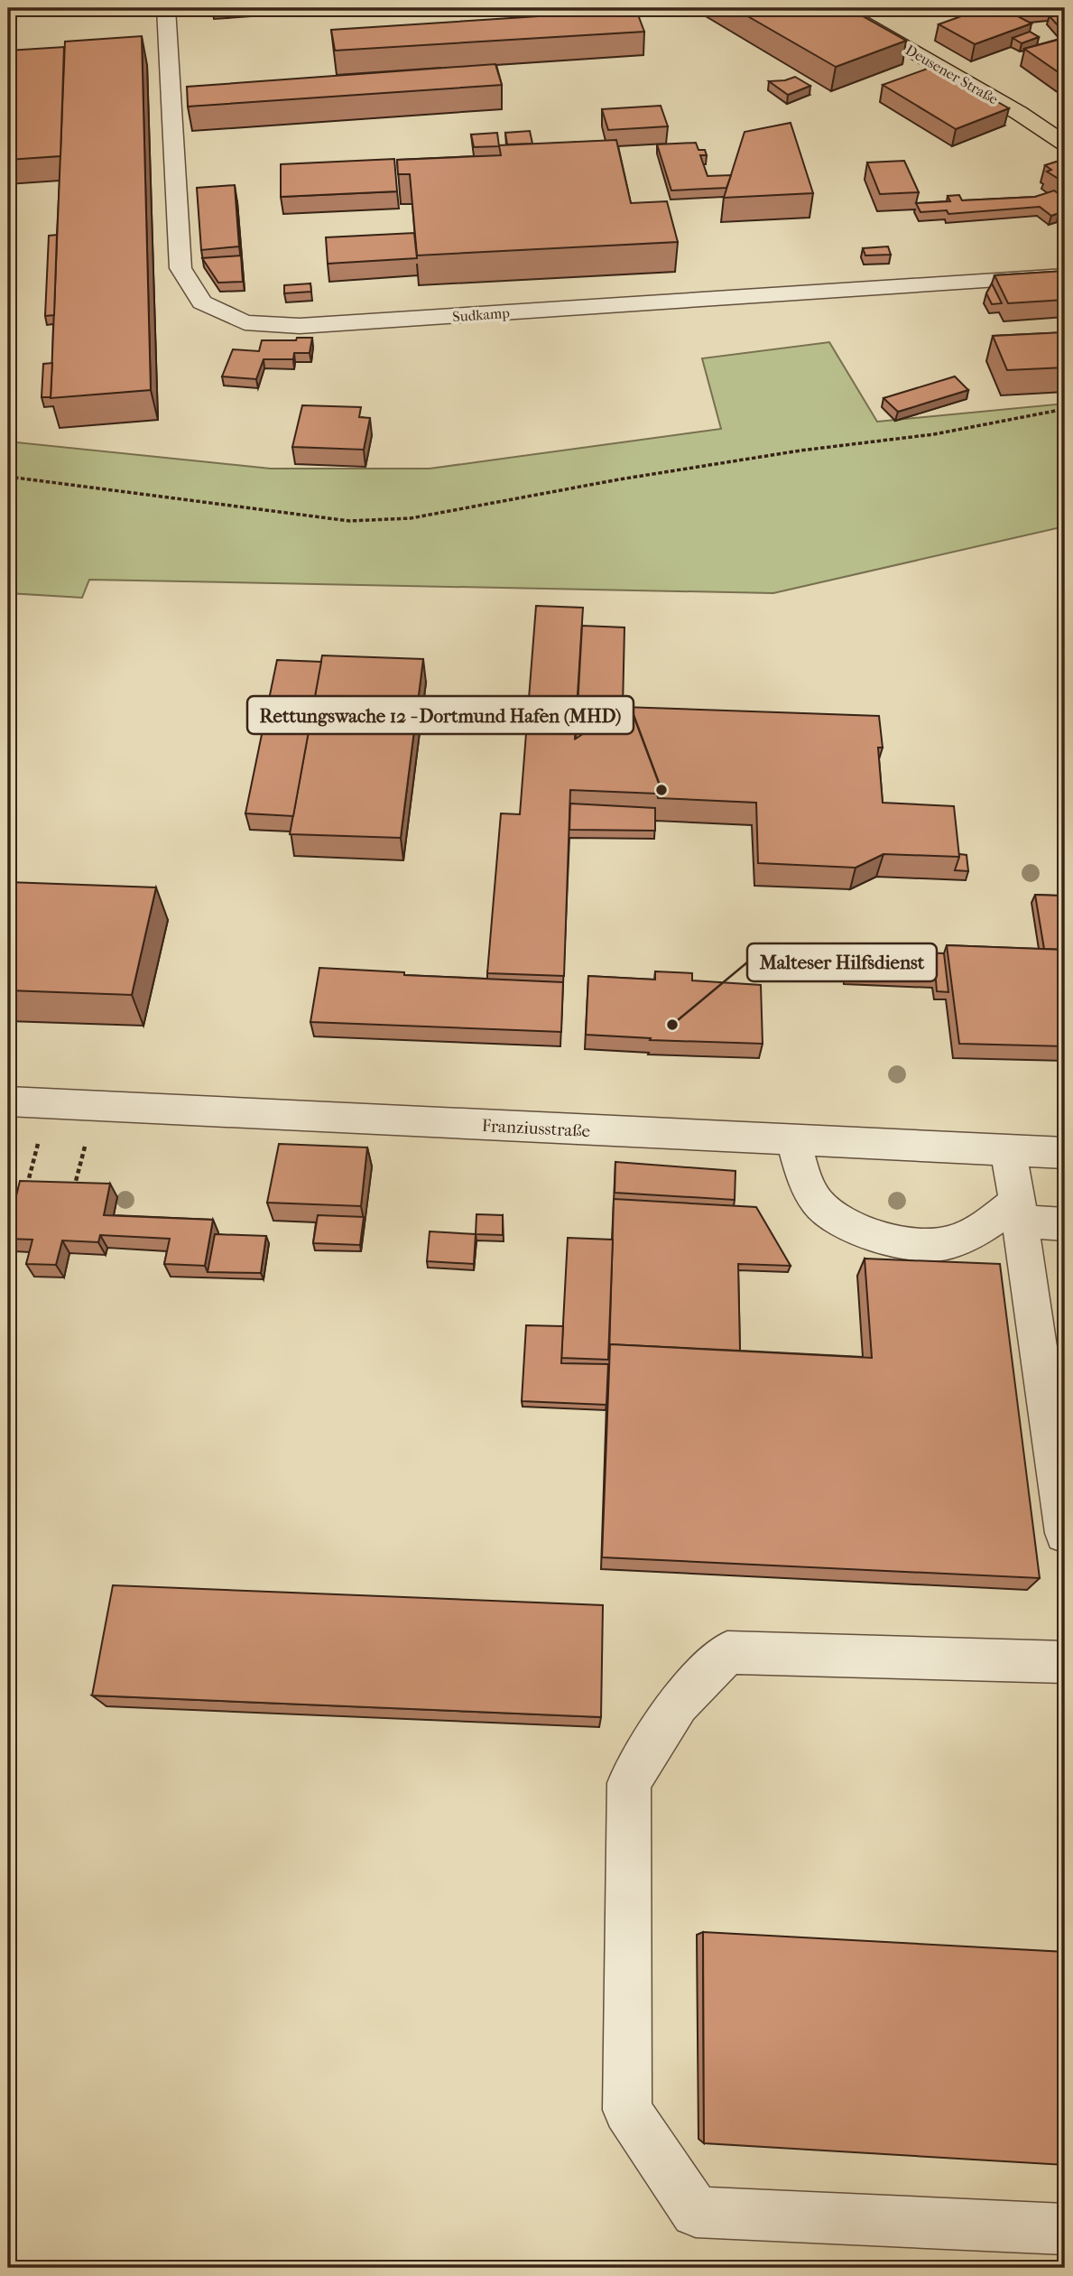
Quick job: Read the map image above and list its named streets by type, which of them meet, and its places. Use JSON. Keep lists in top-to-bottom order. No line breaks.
{"streets":{"main road":["Deusener Straße"],"street":["Sudkamp","Franziusstraße"]},"places":["Rettungswache 12 - Dortmund Hafen (MHD)","Malteser Hilfsdienst"]}
